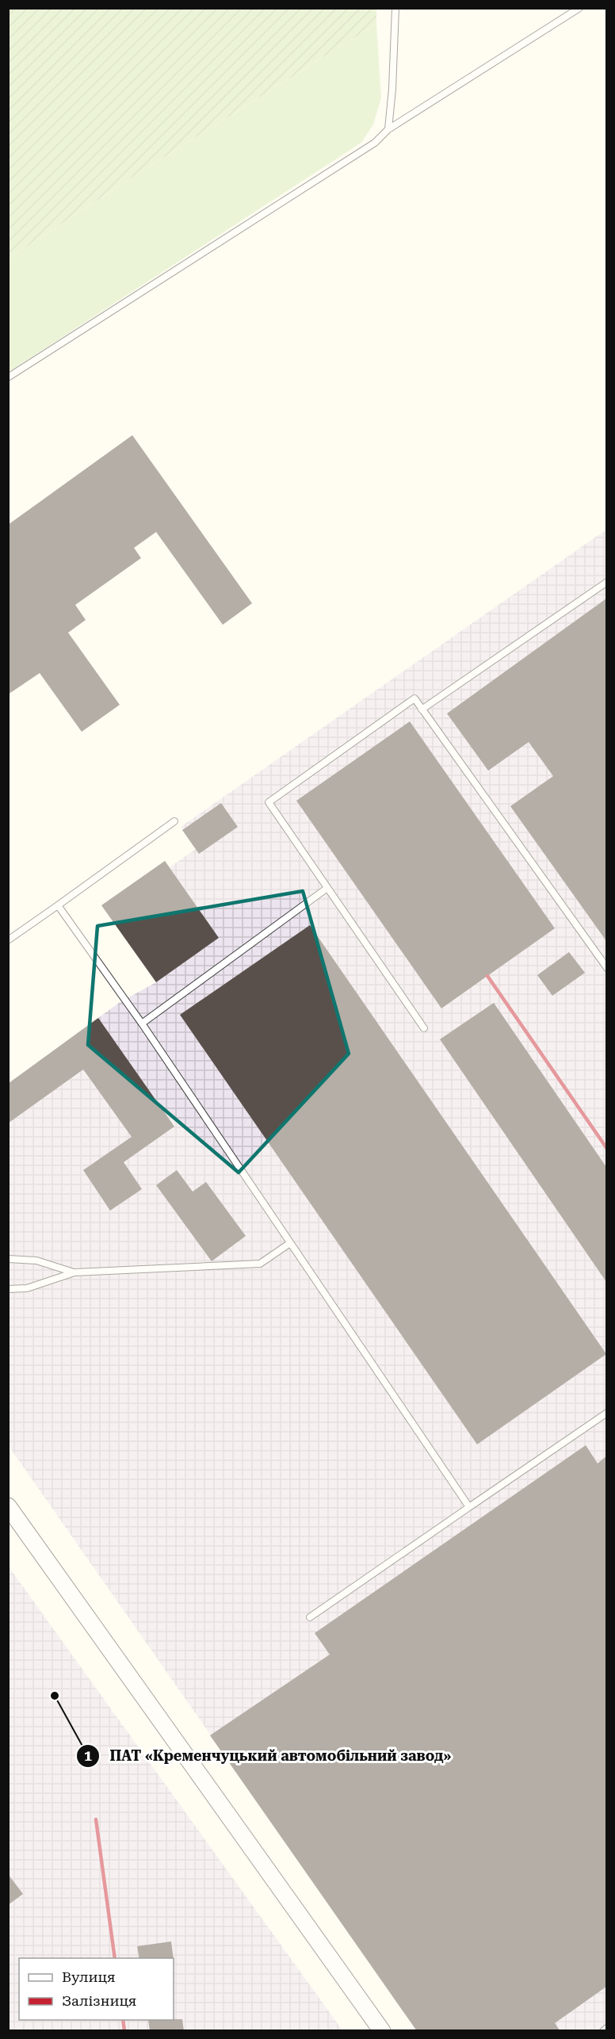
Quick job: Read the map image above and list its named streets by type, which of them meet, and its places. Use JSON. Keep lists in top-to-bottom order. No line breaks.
{"places":["ПАТ «Кременчуцький автомобiльний завод»"],"legend":["Вулиця","Залізниця"]}
